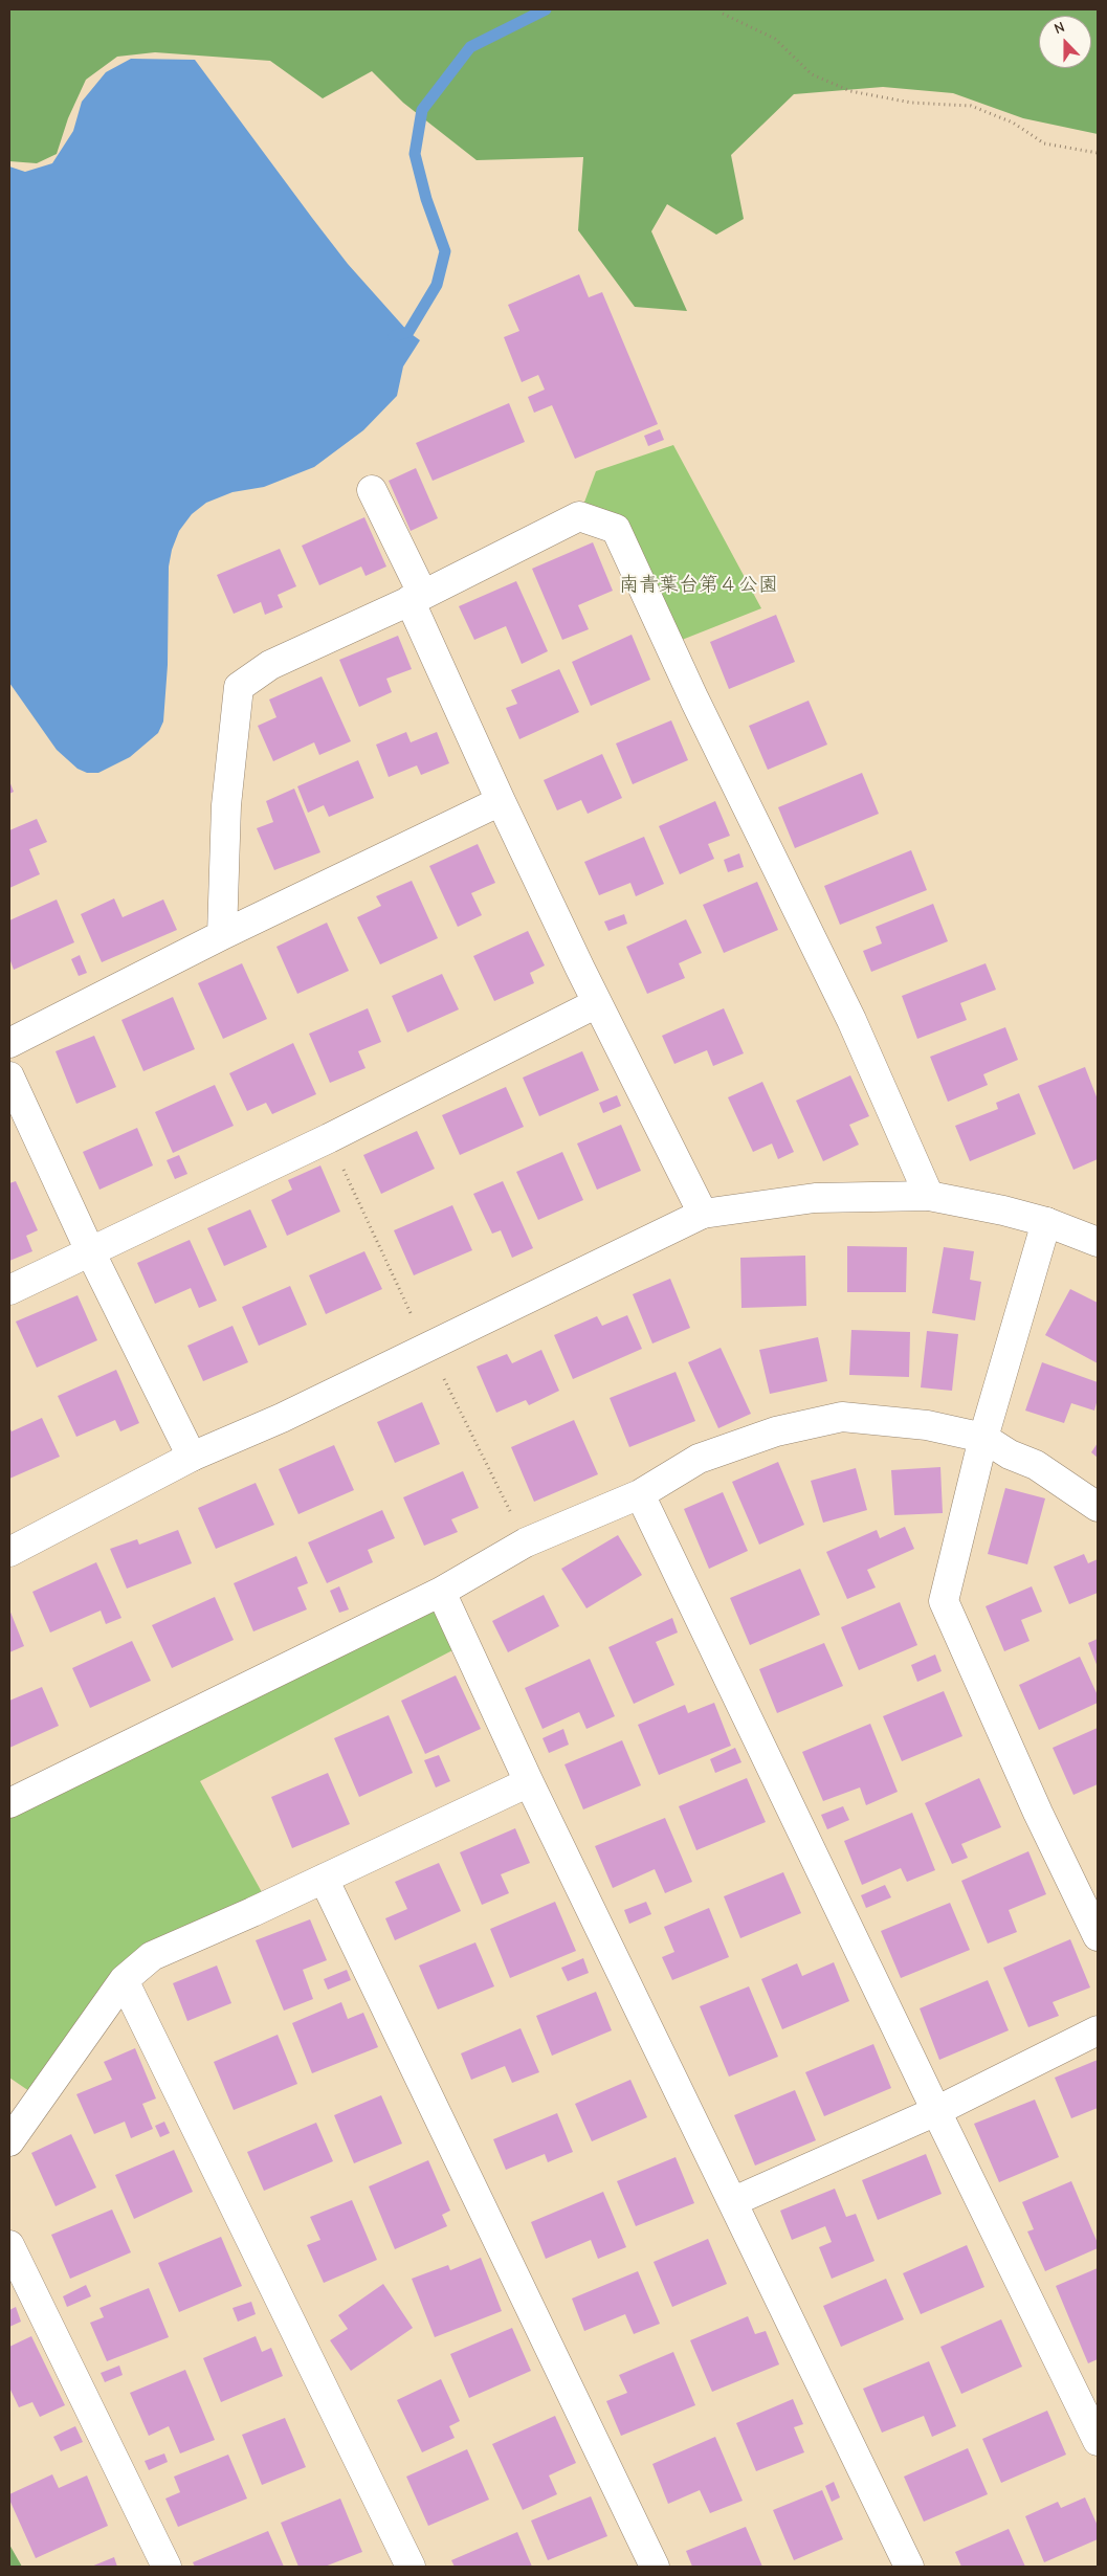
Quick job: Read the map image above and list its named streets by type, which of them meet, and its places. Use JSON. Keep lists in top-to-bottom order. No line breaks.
{"parks":["南青葉台第４公園"],"north":"top"}
